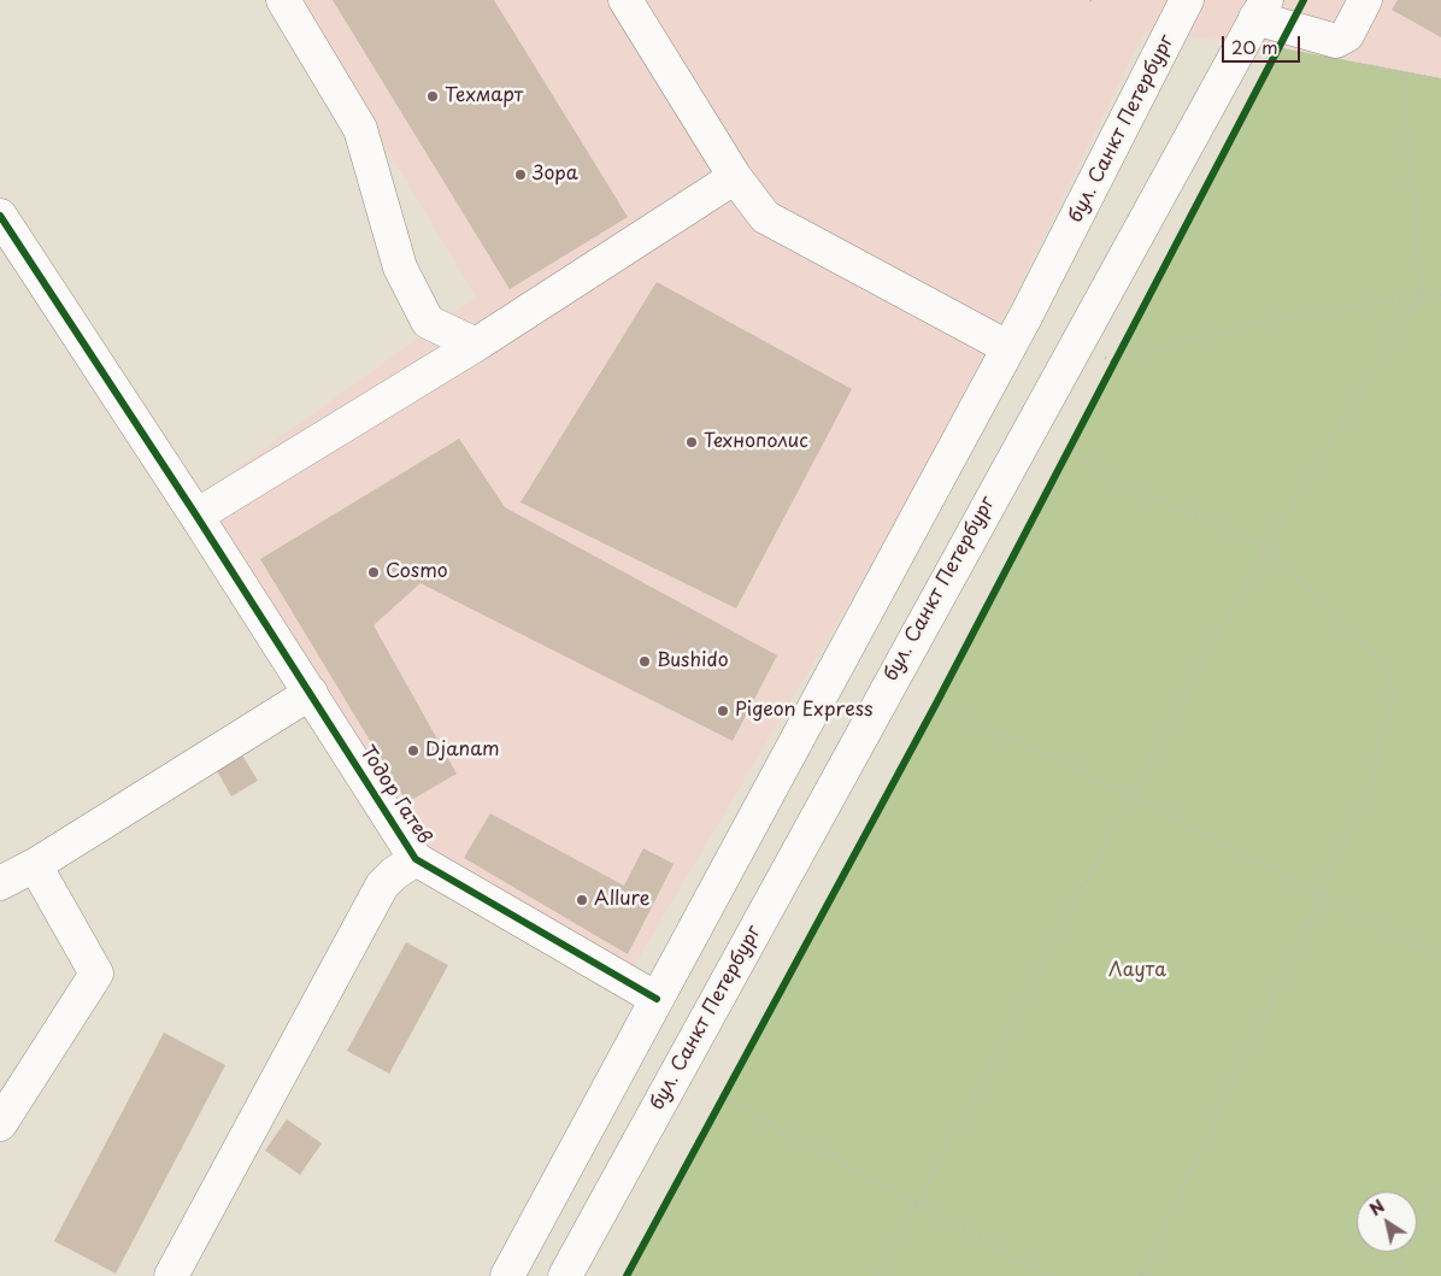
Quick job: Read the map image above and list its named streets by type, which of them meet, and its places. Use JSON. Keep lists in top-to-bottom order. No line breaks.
{"streets":{"main road":["бул. Санкт Петербург","Тодор Гатев"]},"crossings":[["бул. Санкт Петербург","Тодор Гатев"]],"parks":["Лаута"],"places":["Техмарт","Зора","Технополис","Cosmo","Bushido","Pigeon Express","Djanam","Allure"],"scale_bar":"20 m","north":"top left"}
